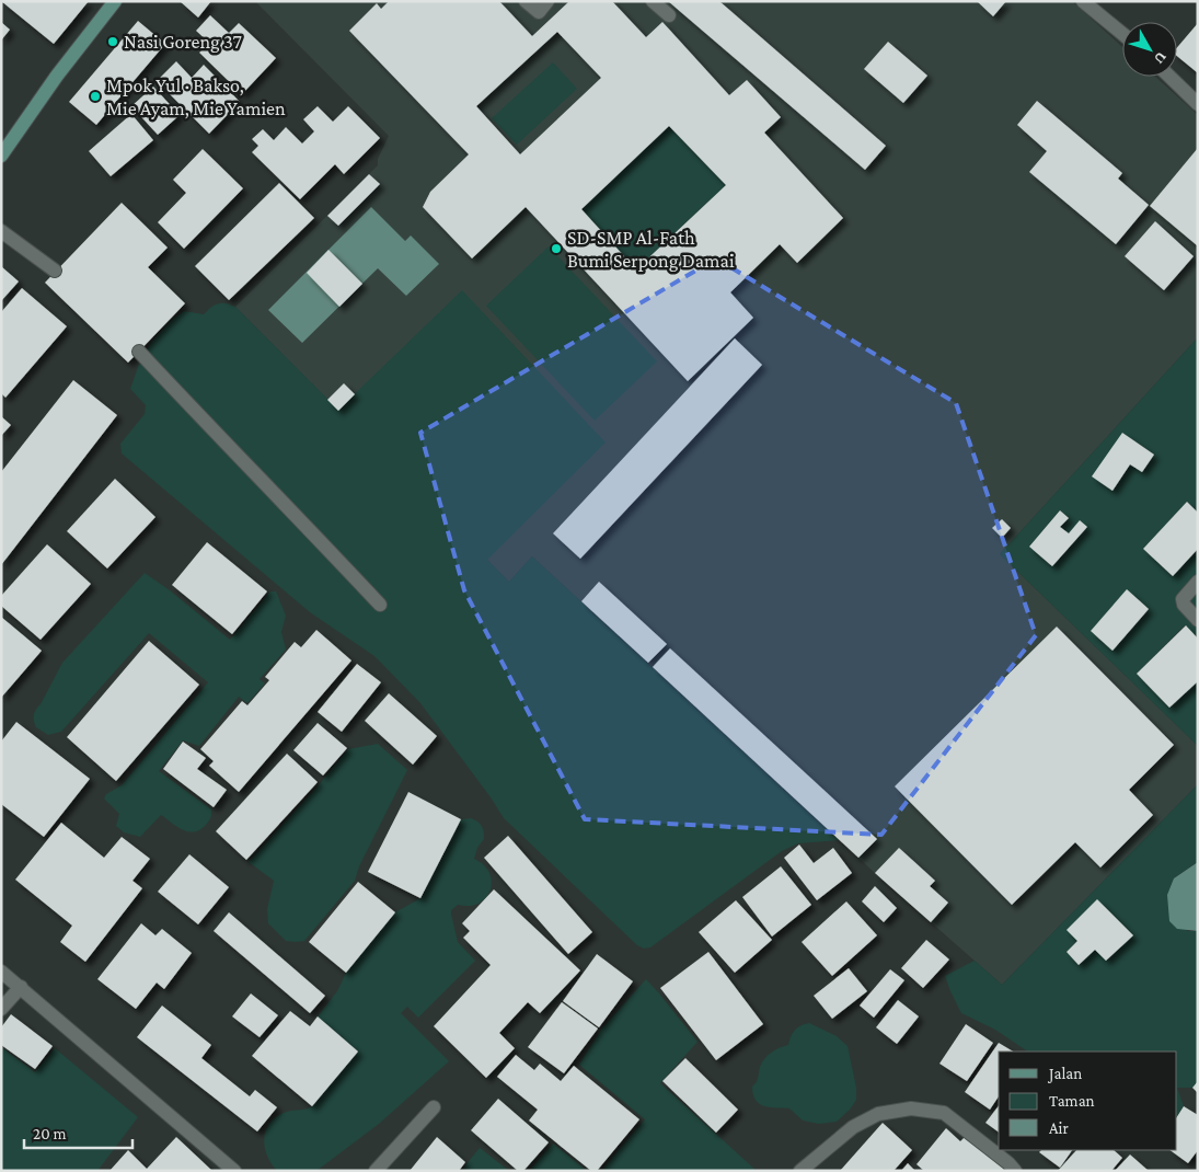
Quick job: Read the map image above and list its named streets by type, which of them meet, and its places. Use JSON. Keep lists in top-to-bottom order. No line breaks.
{"places":["Nasi Goreng 37","Mpok Yul · Bakso, Mie Ayam, Mie Yamien","SD-SMP Al-Fath Bumi Serpong Damai"],"legend":["Jalan","Taman","Air"],"scale_bar":"20 m","north":"bottom right"}
